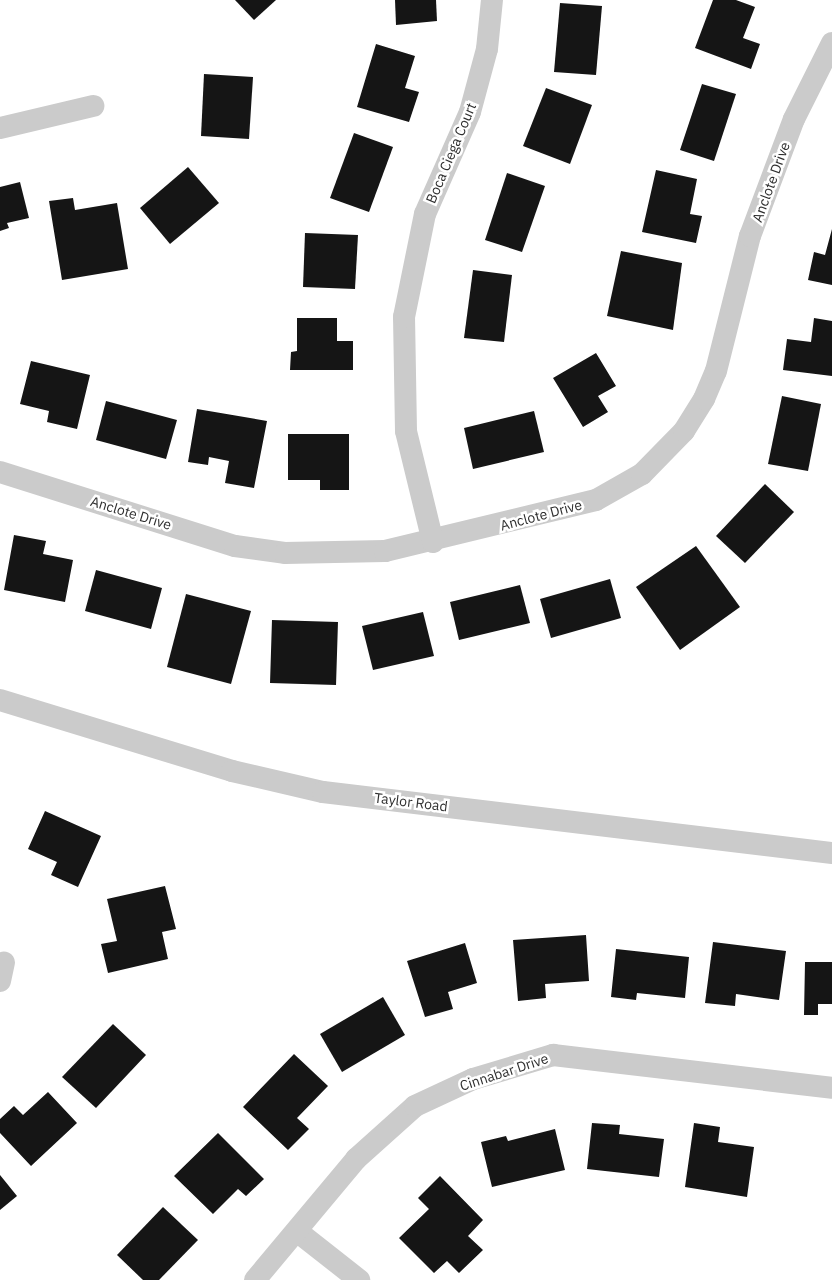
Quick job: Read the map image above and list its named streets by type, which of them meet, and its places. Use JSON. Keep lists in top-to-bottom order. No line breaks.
{"streets":{"street":["Boca Ciega Court","Anclote Drive","Taylor Road","Cinnabar Drive"]},"crossings":[["Boca Ciega Court","Anclote Drive"]]}
